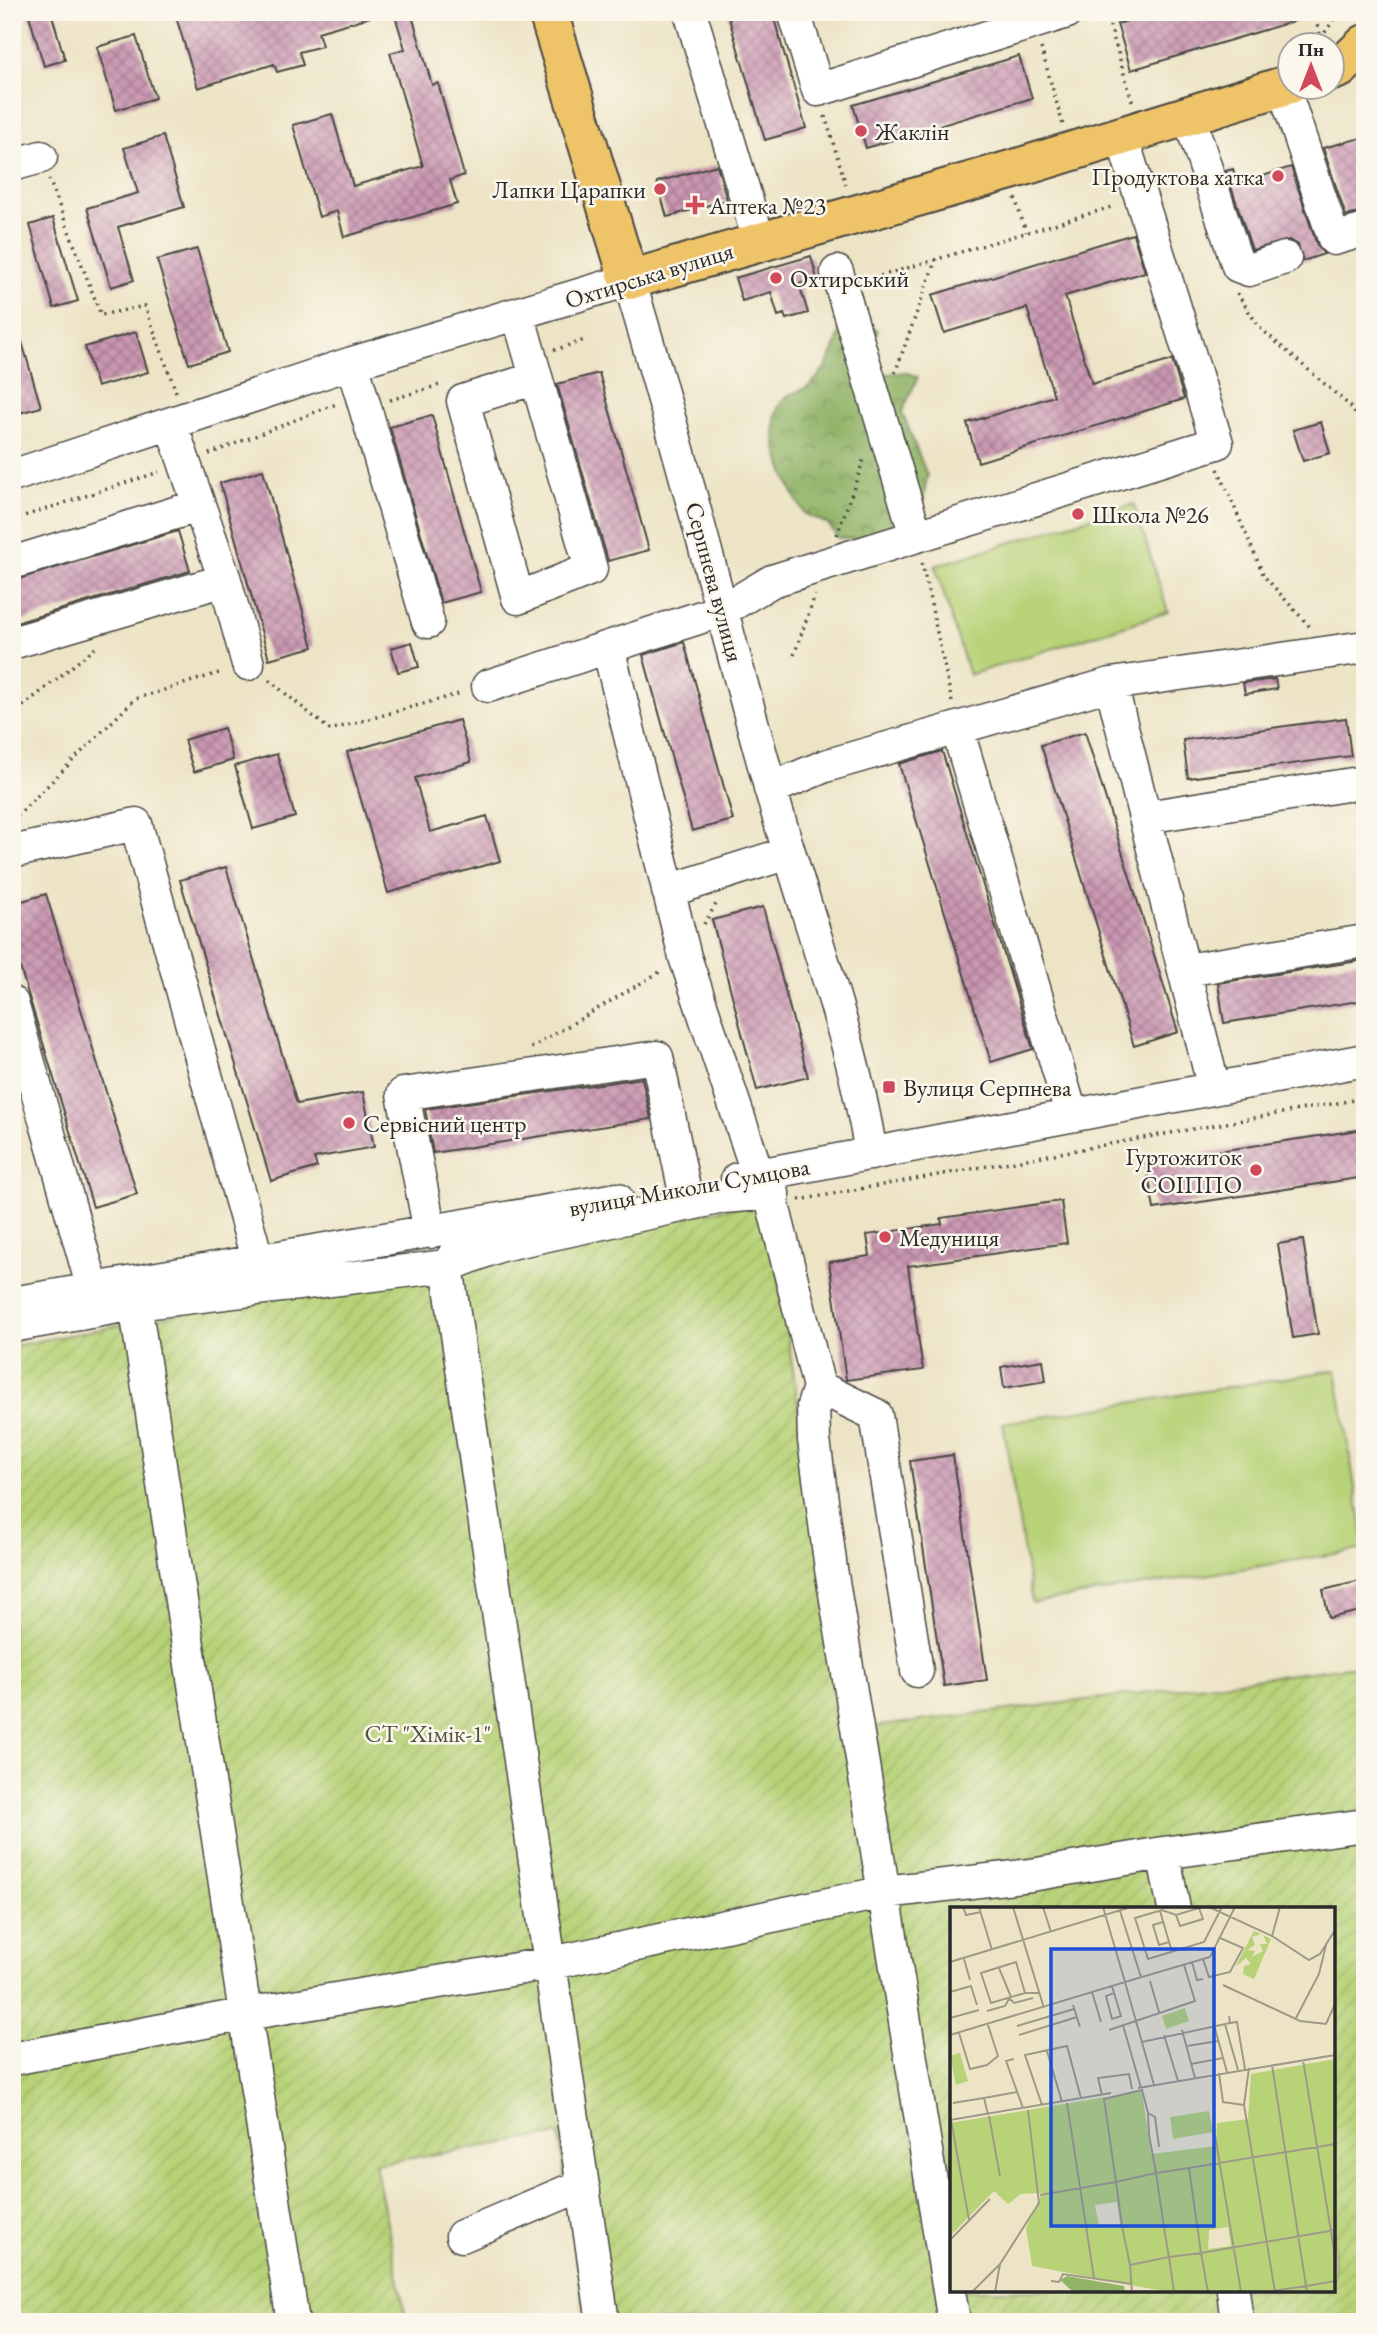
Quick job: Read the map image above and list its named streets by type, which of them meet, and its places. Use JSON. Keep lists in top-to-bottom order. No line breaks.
{"streets":{"main road":["Охтирська вулиця","Серпнева вулиця"],"street":["вулиця Миколи Сумцова"]},"crossings":[["Охтирська вулиця","Серпнева вулиця"],["Серпнева вулиця","вулиця Миколи Сумцова"]],"parks":["СТ \"Хімік-1\""],"places":{"other":["Жаклін","Продуктова хатка","Лапки Царапки","Охтирський","Школа №26","Сервісний центр","Гуртожиток СОІППО","Медуниця"],"health":["Аптека №23"],"transit":["Вулиця Серпнева"]},"north":"top"}
